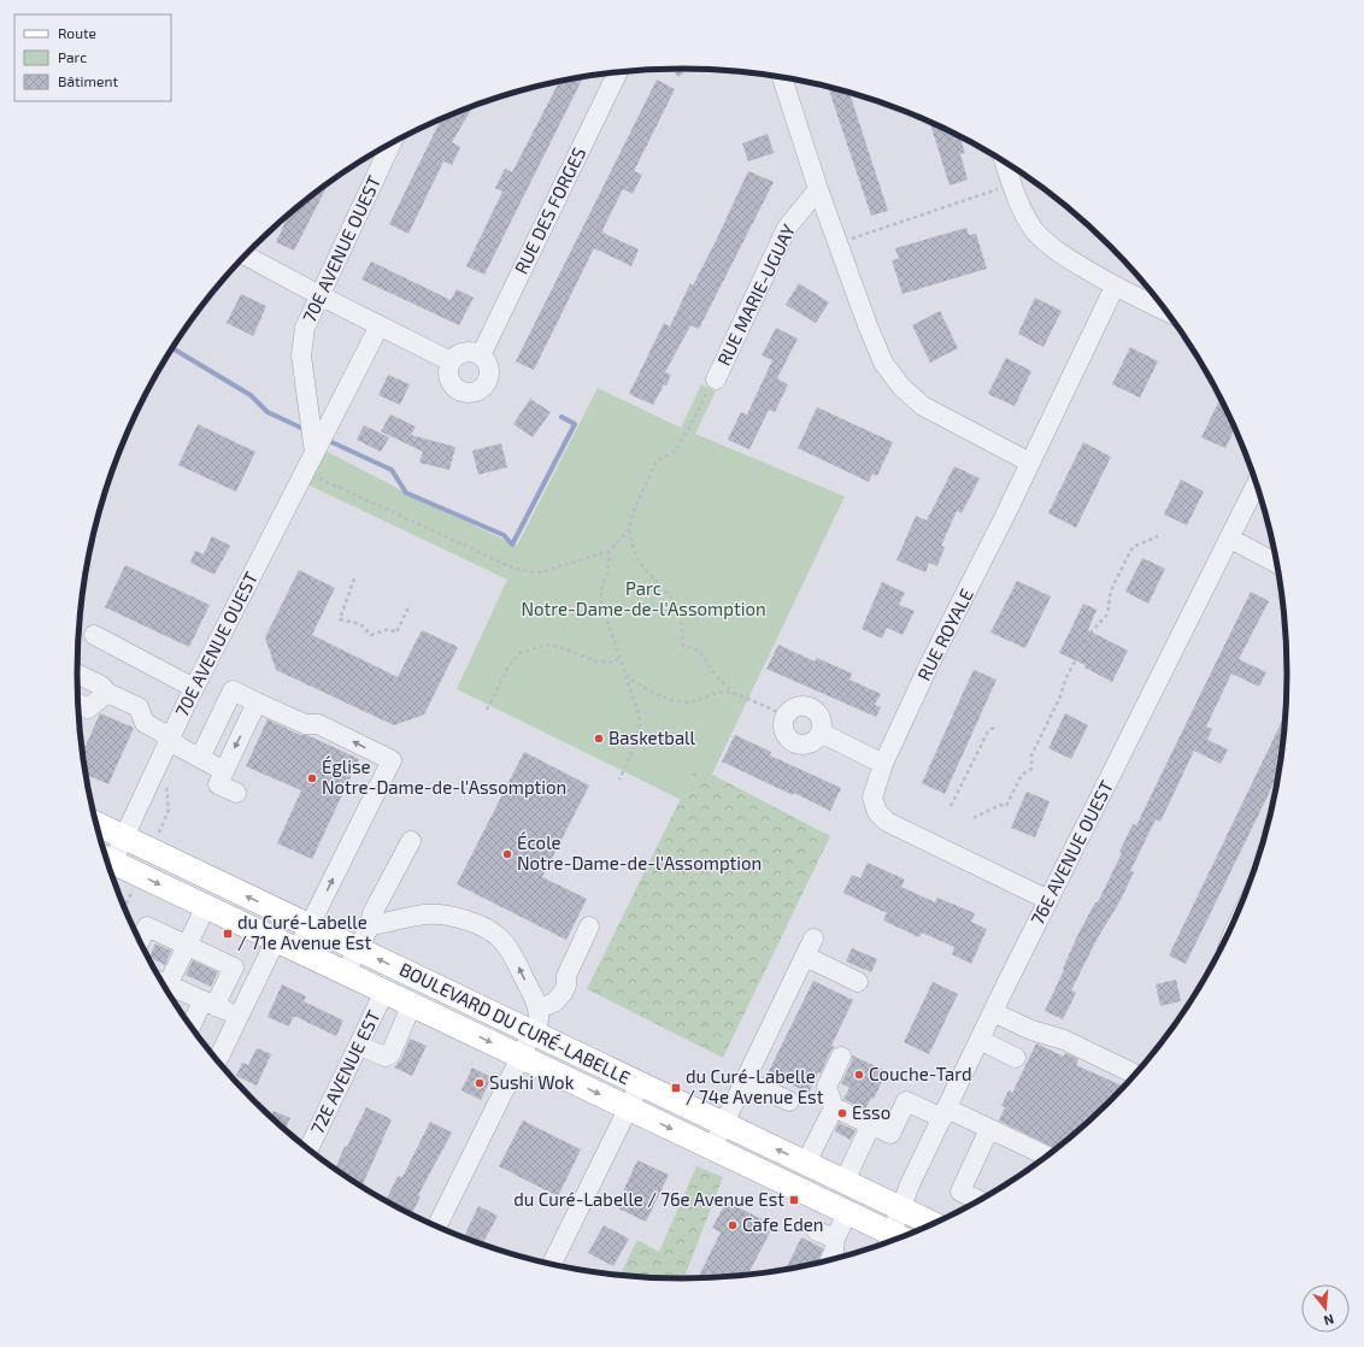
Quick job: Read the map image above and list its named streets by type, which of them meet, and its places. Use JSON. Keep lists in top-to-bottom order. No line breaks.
{"streets":{"main road":["BOULEVARD DU CURÉ-LABELLE"],"street":["RUE DES FORGES","70E AVENUE OUEST","RUE MARIE-UGUAY","RUE ROYALE","76E AVENUE OUEST","72E AVENUE EST"]},"crossings":[["70E AVENUE OUEST","BOULEVARD DU CURÉ-LABELLE"],["RUE ROYALE","76E AVENUE OUEST"],["76E AVENUE OUEST","BOULEVARD DU CURÉ-LABELLE"],["BOULEVARD DU CURÉ-LABELLE","72E AVENUE EST"]],"parks":["Parc Notre-Dame-de-l'Assomption"],"places":{"other":["Basketball","Église Notre-Dame-de-l'Assomption","École Notre-Dame-de-l'Assomption","Couche-Tard","Sushi Wok","Esso","Cafe Eden"],"transit":["du Curé-Labelle / 71e Avenue Est","du Curé-Labelle / 74e Avenue Est","du Curé-Labelle / 76e Avenue Est"]},"legend":["Route","Parc","Bâtiment"],"north":"bottom"}
